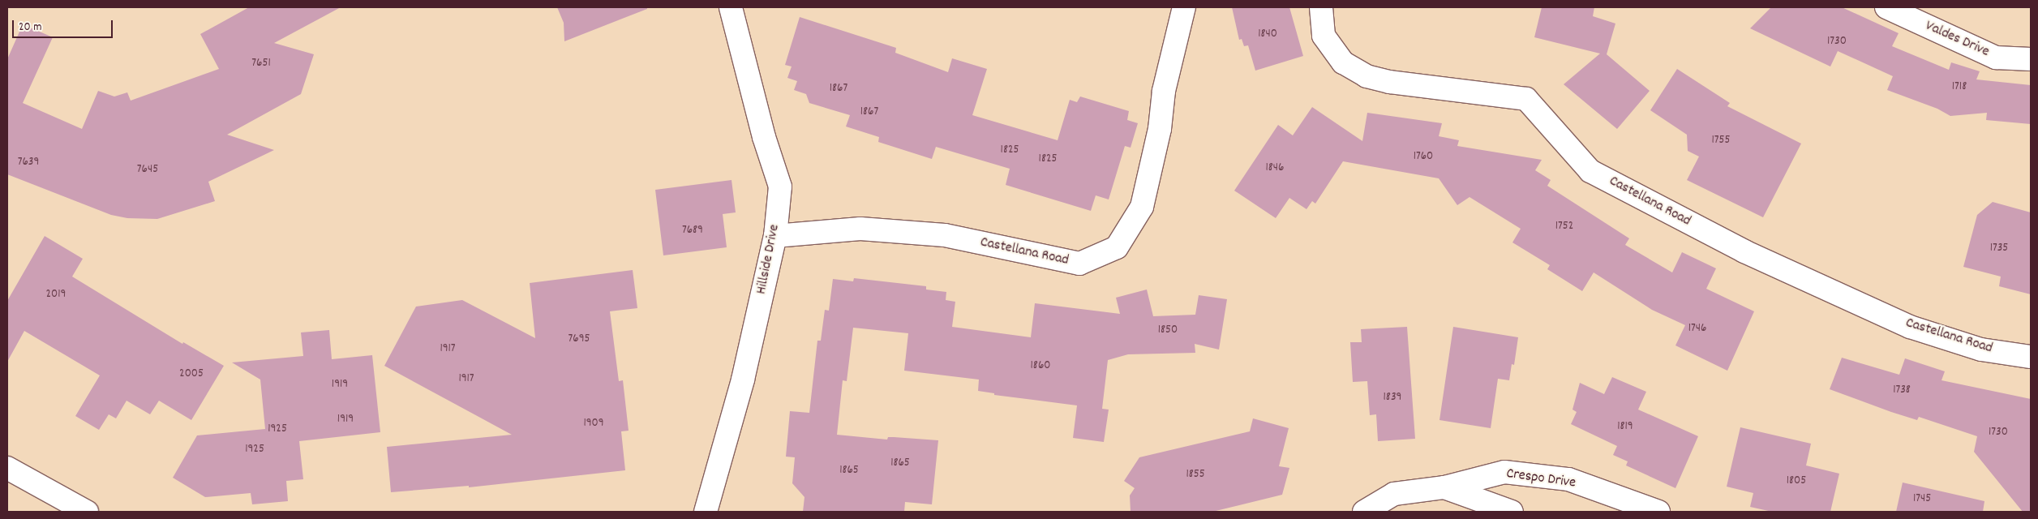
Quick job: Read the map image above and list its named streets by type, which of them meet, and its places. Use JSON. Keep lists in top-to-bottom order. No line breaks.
{"streets":{"street":["Valdes Drive","Castellana Road","Hillside Drive","Crespo Drive"]},"crossings":[["Castellana Road","Hillside Drive"]],"house_numbers":["1840","1730","7651","1718","1867","1867","1755","1825","1760","1825","7639","1846","7645","1752","7689","1735","2019","1746","1850","7695","1917","1860","2005","1917","1919","1738","1839","1919","1909","1819","1925","1730","1925","1865","1865","1855","1805","1745"],"scale_bar":"20 m"}
